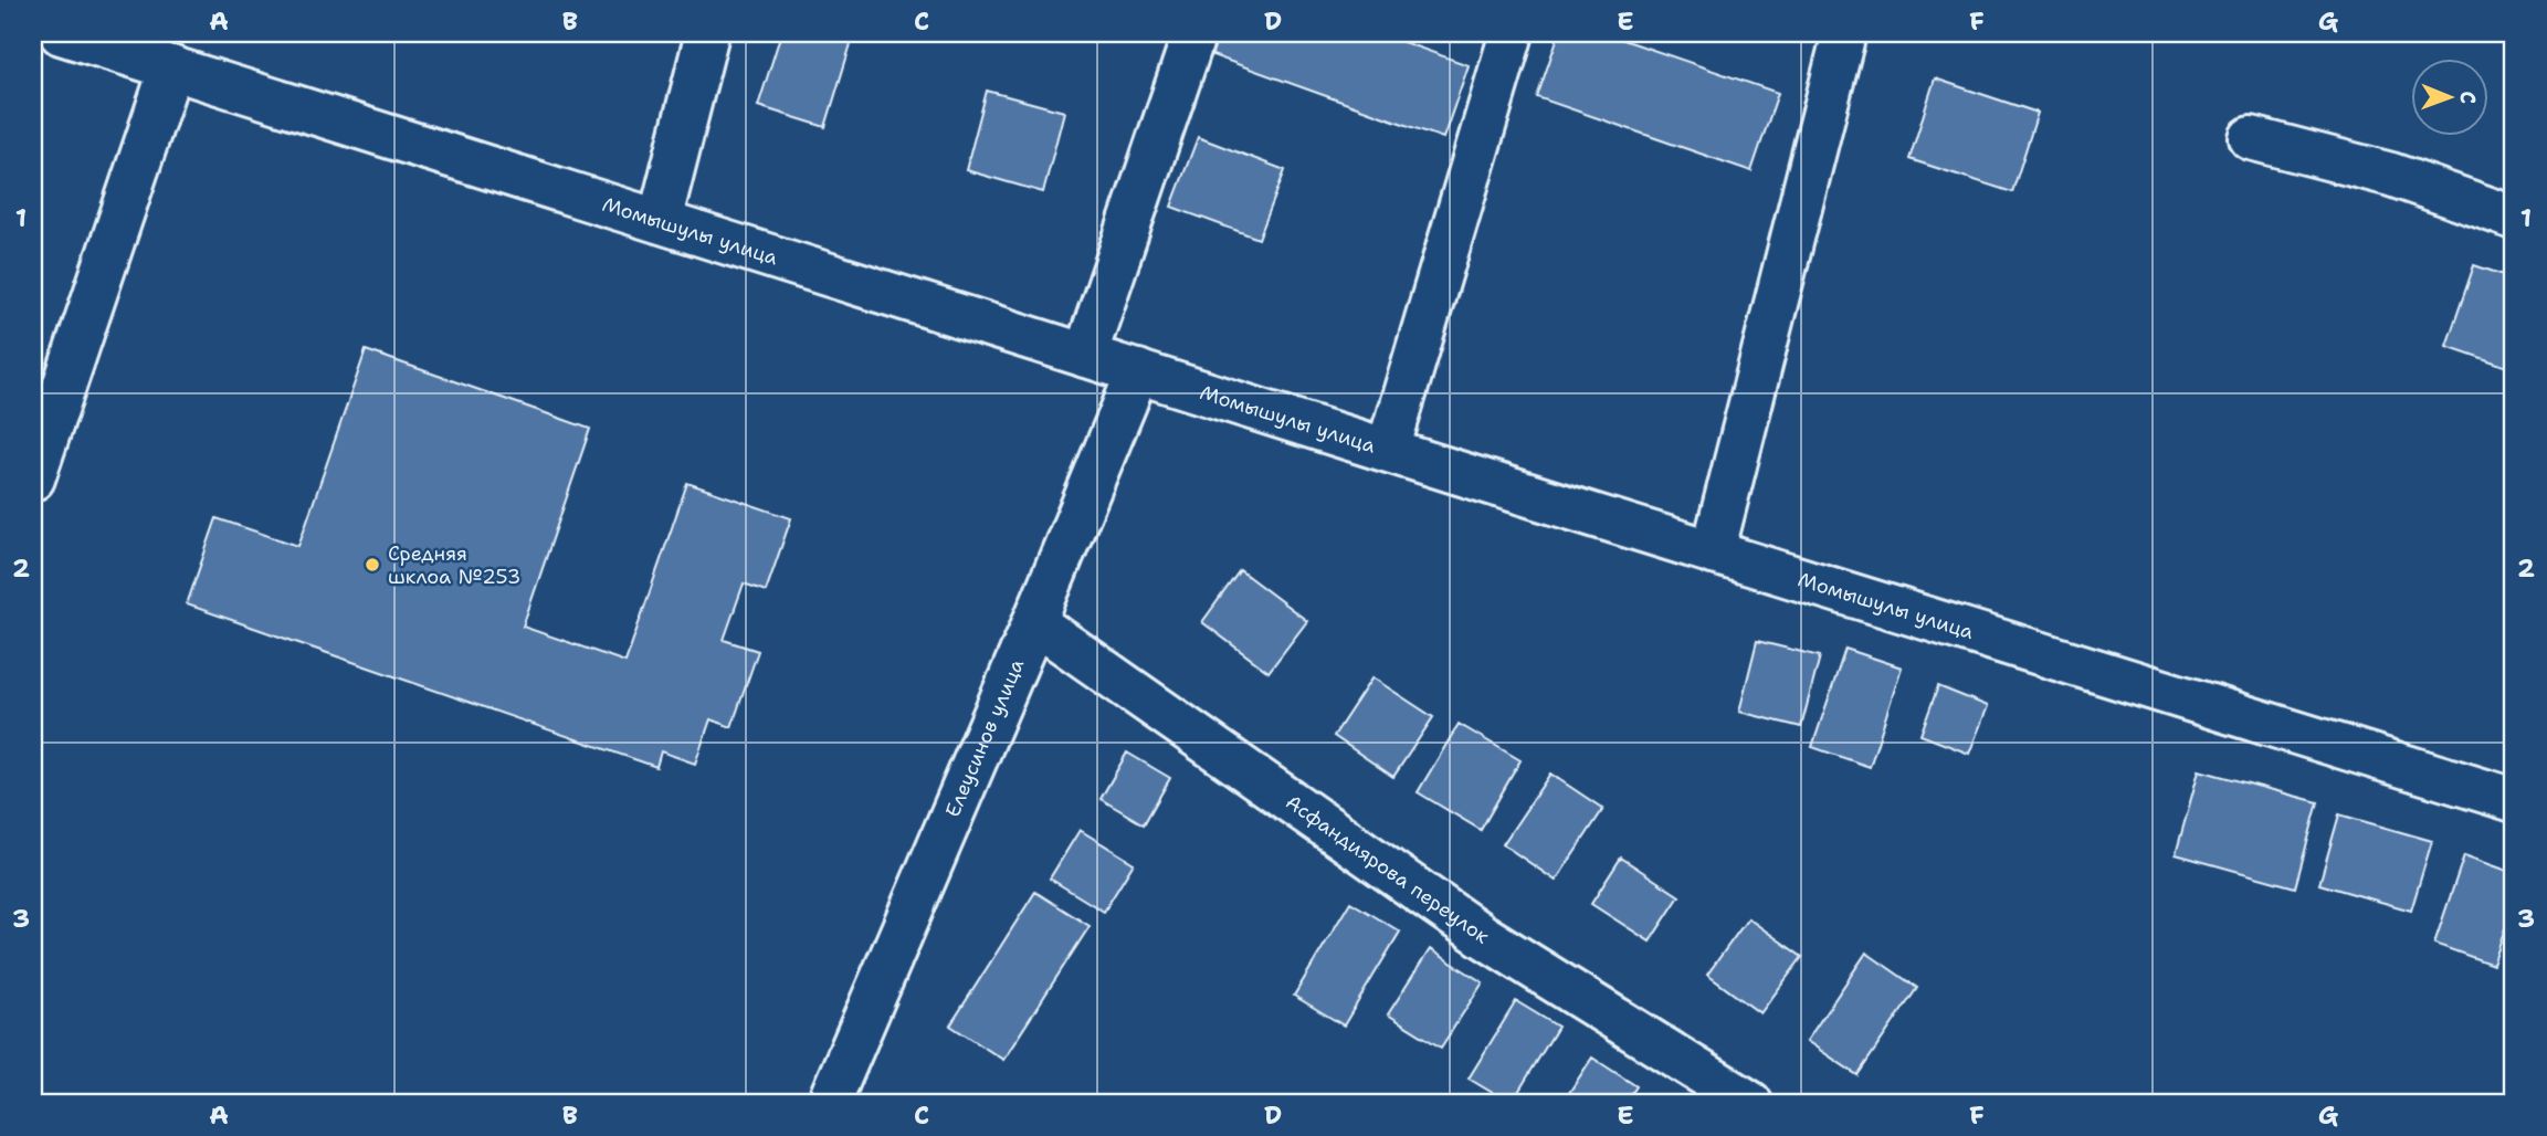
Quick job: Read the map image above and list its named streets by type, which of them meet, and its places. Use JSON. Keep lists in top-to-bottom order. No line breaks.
{"streets":{"street":["Момышулы улица","Елеусинов улица","Асфандиярова переулок"]},"crossings":[["Момышулы улица","Елеусинов улица"],["Елеусинов улица","Асфандиярова переулок"]],"places":["Средняя шклоа №253"],"north":"right","grid":{"columns":["A","B","C","D","E","F","G"],"rows":["1","2","3"]}}
